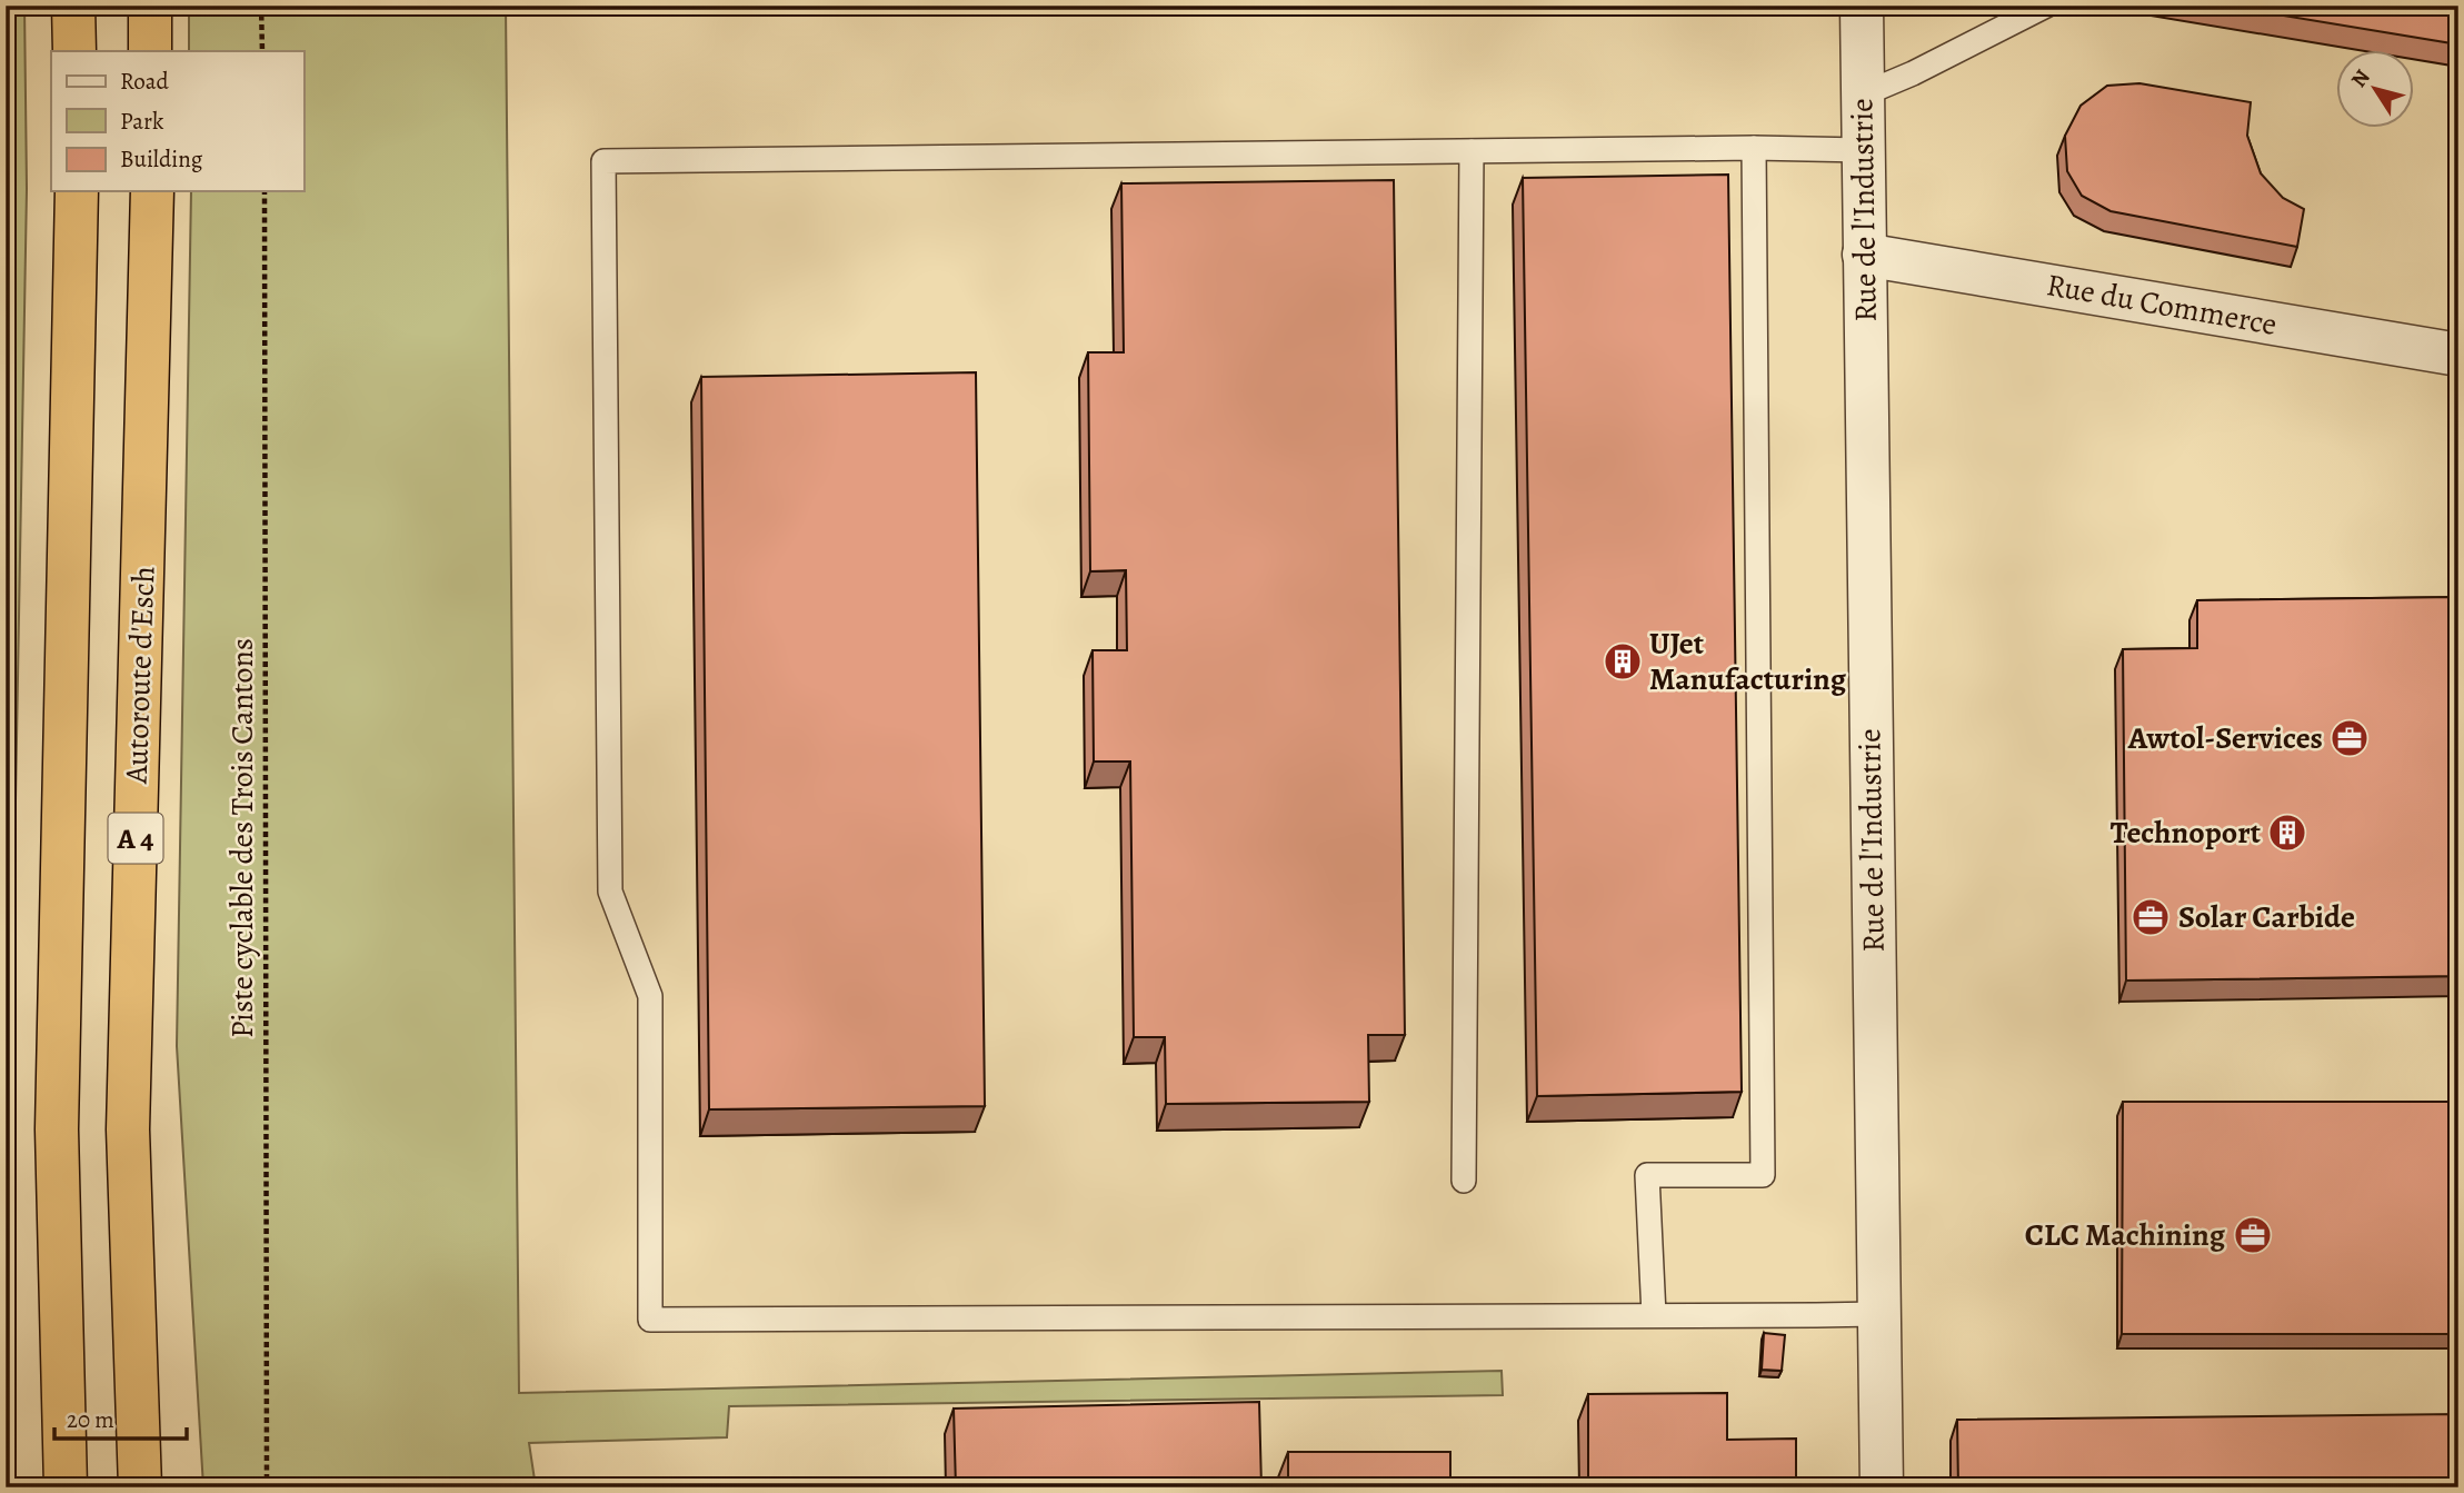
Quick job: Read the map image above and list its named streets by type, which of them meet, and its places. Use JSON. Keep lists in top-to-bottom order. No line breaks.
{"streets":{"highway":["Autoroute d'Esch","A 4"],"street":["Rue de l'Industrie","Rue du Commerce"],"path":["Piste cyclable des Trois Cantons"]},"crossings":[["Rue de l'Industrie","Rue du Commerce"],["Autoroute d'Esch","A 4"]],"places":{"building":["UJet Manufacturing","Technoport"],"office":["Awtol-Services","Solar Carbide","CLC Machining"]},"legend":["Road","Park","Building"],"scale_bar":"20 m","north":"top left"}
